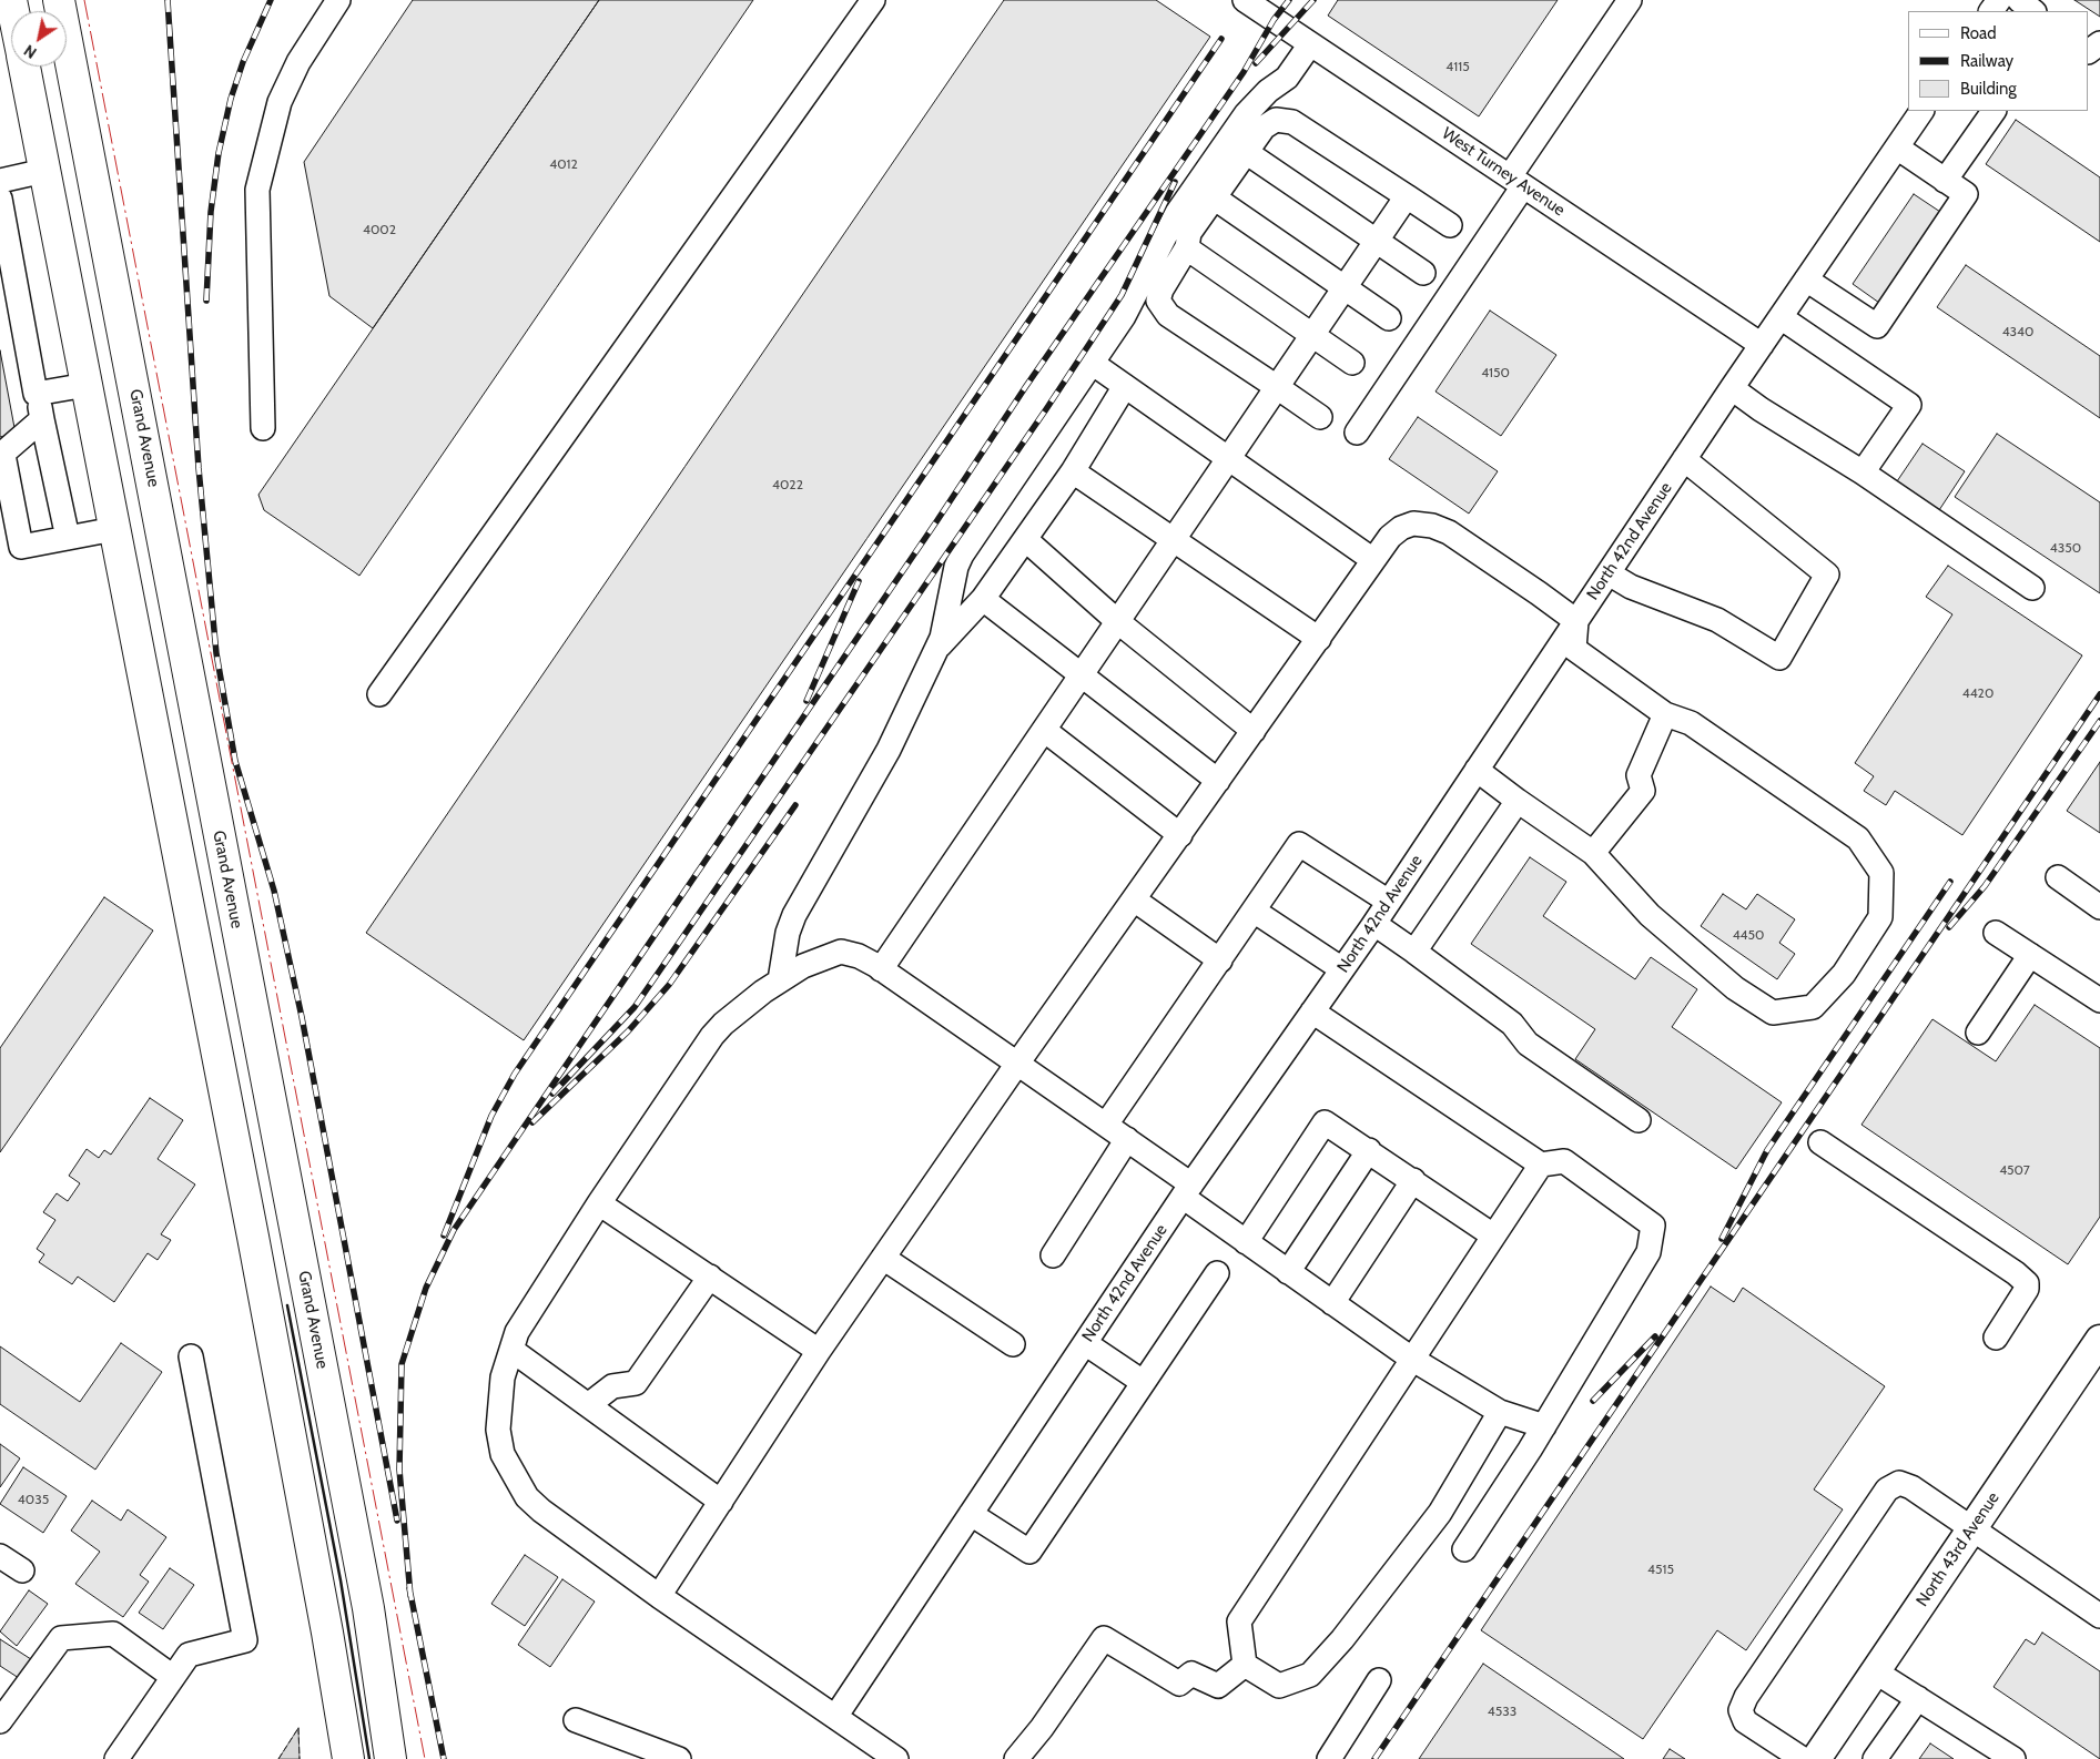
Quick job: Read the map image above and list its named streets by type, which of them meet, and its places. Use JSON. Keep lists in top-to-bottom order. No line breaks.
{"streets":{"highway":["Grand Avenue"],"main road":["North 43rd Avenue"],"street":["West Turney Avenue","North 42nd Avenue"]},"crossings":[["West Turney Avenue","North 42nd Avenue"]],"house_numbers":["4115","4012","4002","4340","4150","4022","4350","4420","4450","4507","4035","4515","4533"],"legend":["Road","Railway","Building"],"north":"bottom left"}
